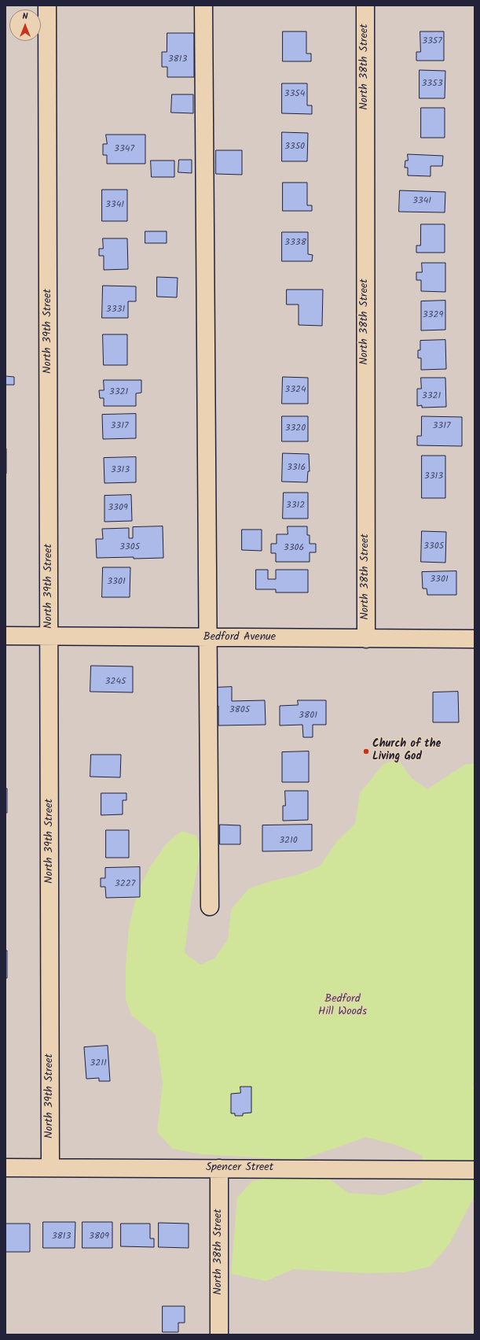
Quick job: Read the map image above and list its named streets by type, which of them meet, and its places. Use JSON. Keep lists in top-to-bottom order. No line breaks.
{"streets":{"street":["North 38th Street","North 39th Street","Bedford Avenue","Spencer Street"]},"crossings":[["North 38th Street","Bedford Avenue"],["North 38th Street","Spencer Street"],["North 39th Street","Bedford Avenue"],["North 39th Street","Spencer Street"]],"parks":["Bedford Hill Woods"],"places":["Church of the Living God"],"house_numbers":["3357","3813","3353","3354","3350","3347","3341","3341","3338","3331","3329","3324","3321","3321","3317","3317","3320","3316","3313","3313","3312","3309","3305","3305","3306","3301","3301","3245","3805","3801","3210","3227","3211","3813","3809"],"north":"top"}
